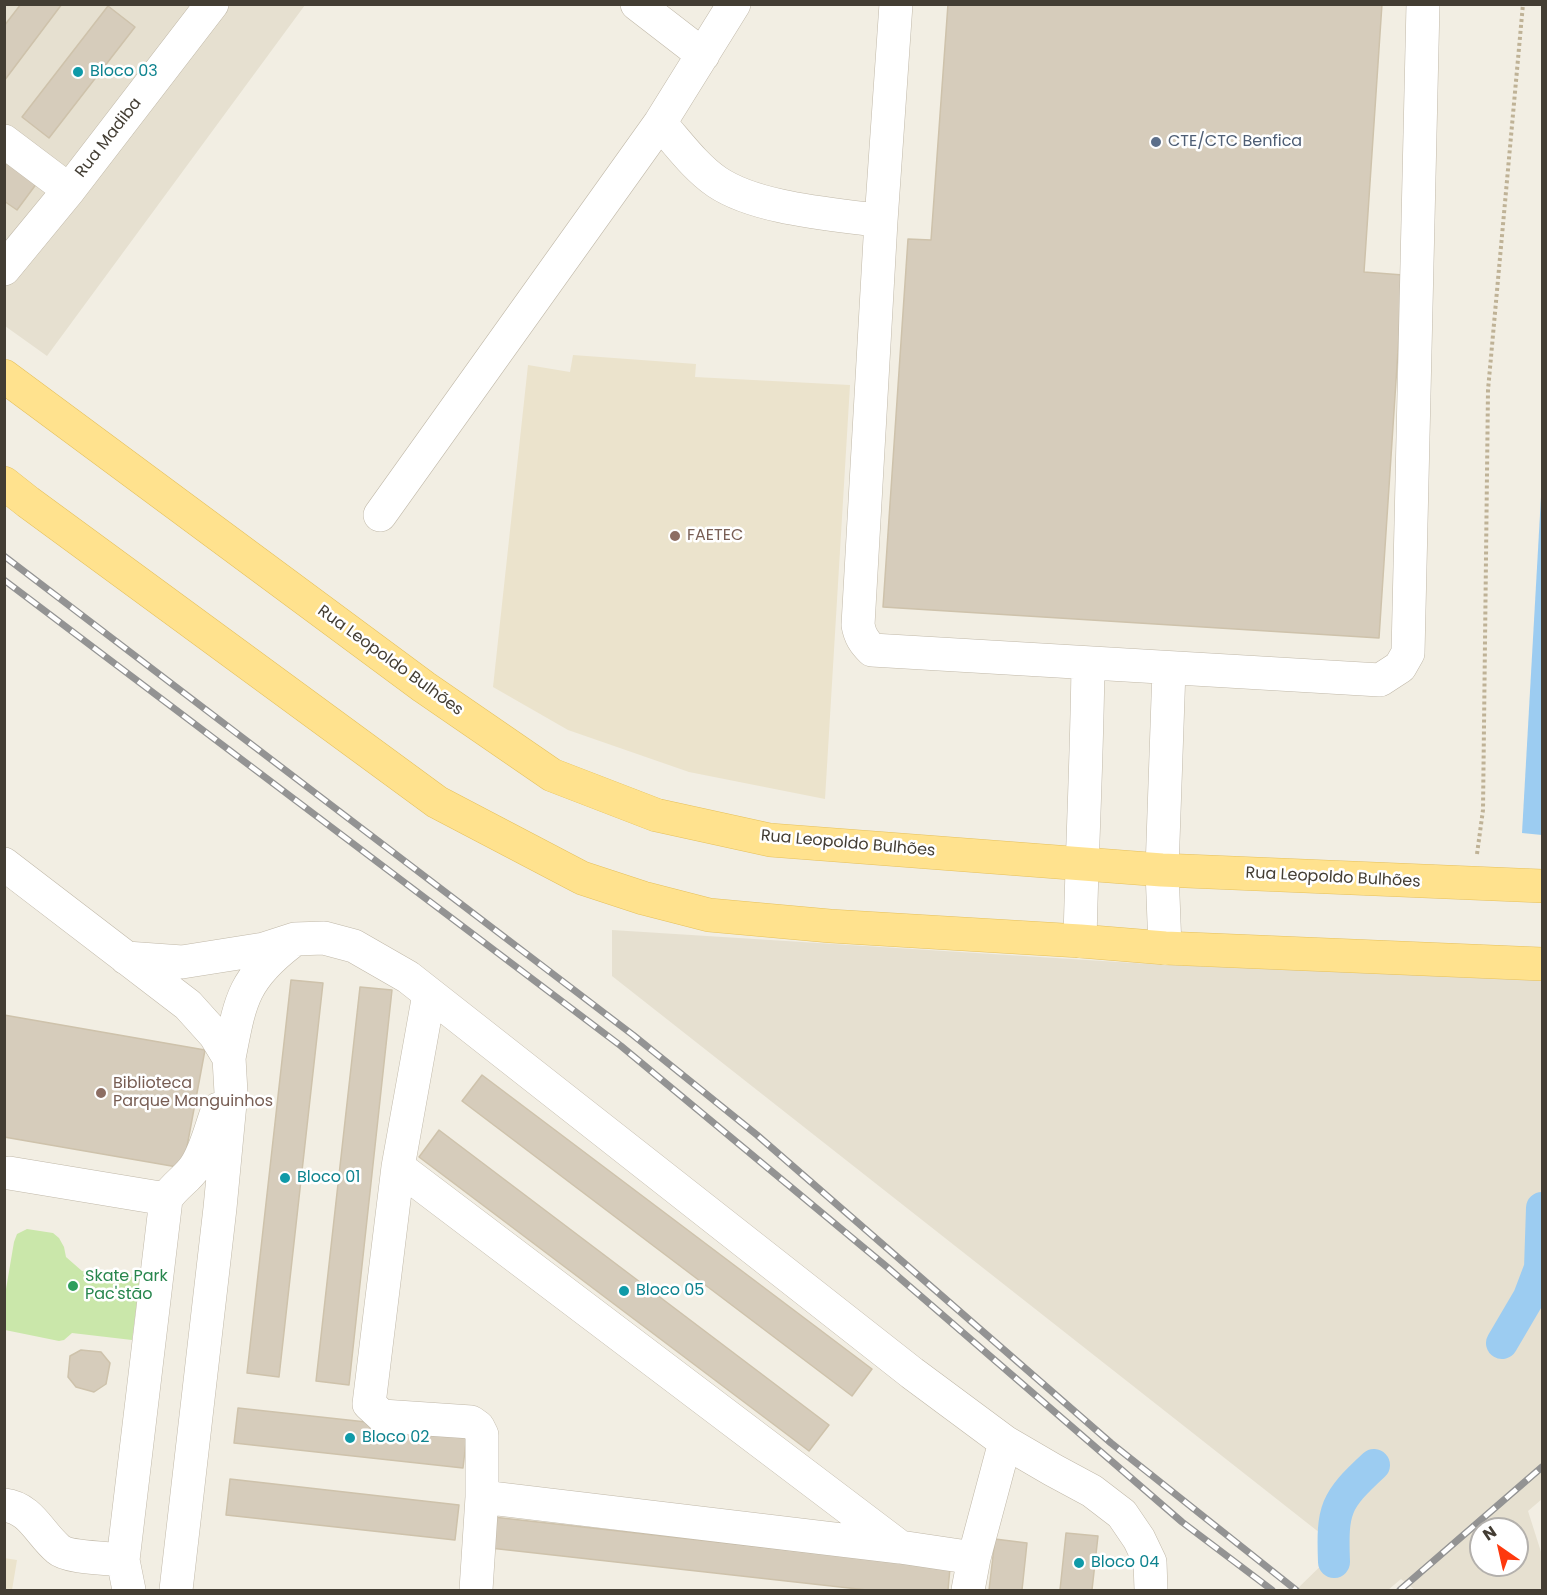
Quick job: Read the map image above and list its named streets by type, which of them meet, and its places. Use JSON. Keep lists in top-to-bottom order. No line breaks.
{"streets":{"main road":["Rua Leopoldo Bulhões"],"street":["Rua Madiba"]},"places":["Bloco 03","CTE/CTC Benfica","FAETEC","Biblioteca Parque Manguinhos","Bloco 01","Skate Park Pac'stão","Bloco 05","Bloco 02","Bloco 04"],"north":"top left"}
